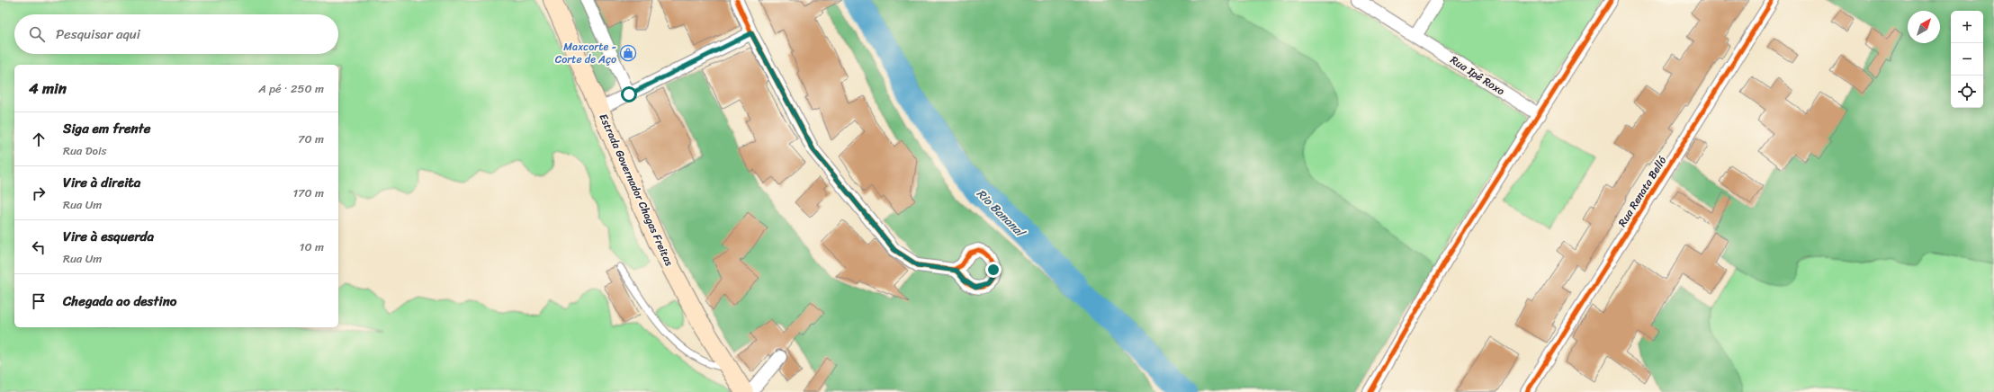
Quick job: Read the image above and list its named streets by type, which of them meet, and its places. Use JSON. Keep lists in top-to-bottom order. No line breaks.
{"streets":{"main road":["Estrada Governador Chagas Freitas"],"street":["Rua Ipê Roxo","Rua Renata Belló"]},"water":["Rio Bananal"],"places":{"shop":["Maxcorte - Corte de Aço"]},"north":"top right","page":{"map_buttons":["+","−"],"search":"Pesquisar aqui","heading":["4 min","A pé · 250 m"],"list":[["Siga em frente","Rua Dois","70 m"],["Vire à direita","Rua Um","170 m"],["Vire à esquerda","Rua Um","10 m"],"Chegada ao destino"]}}
